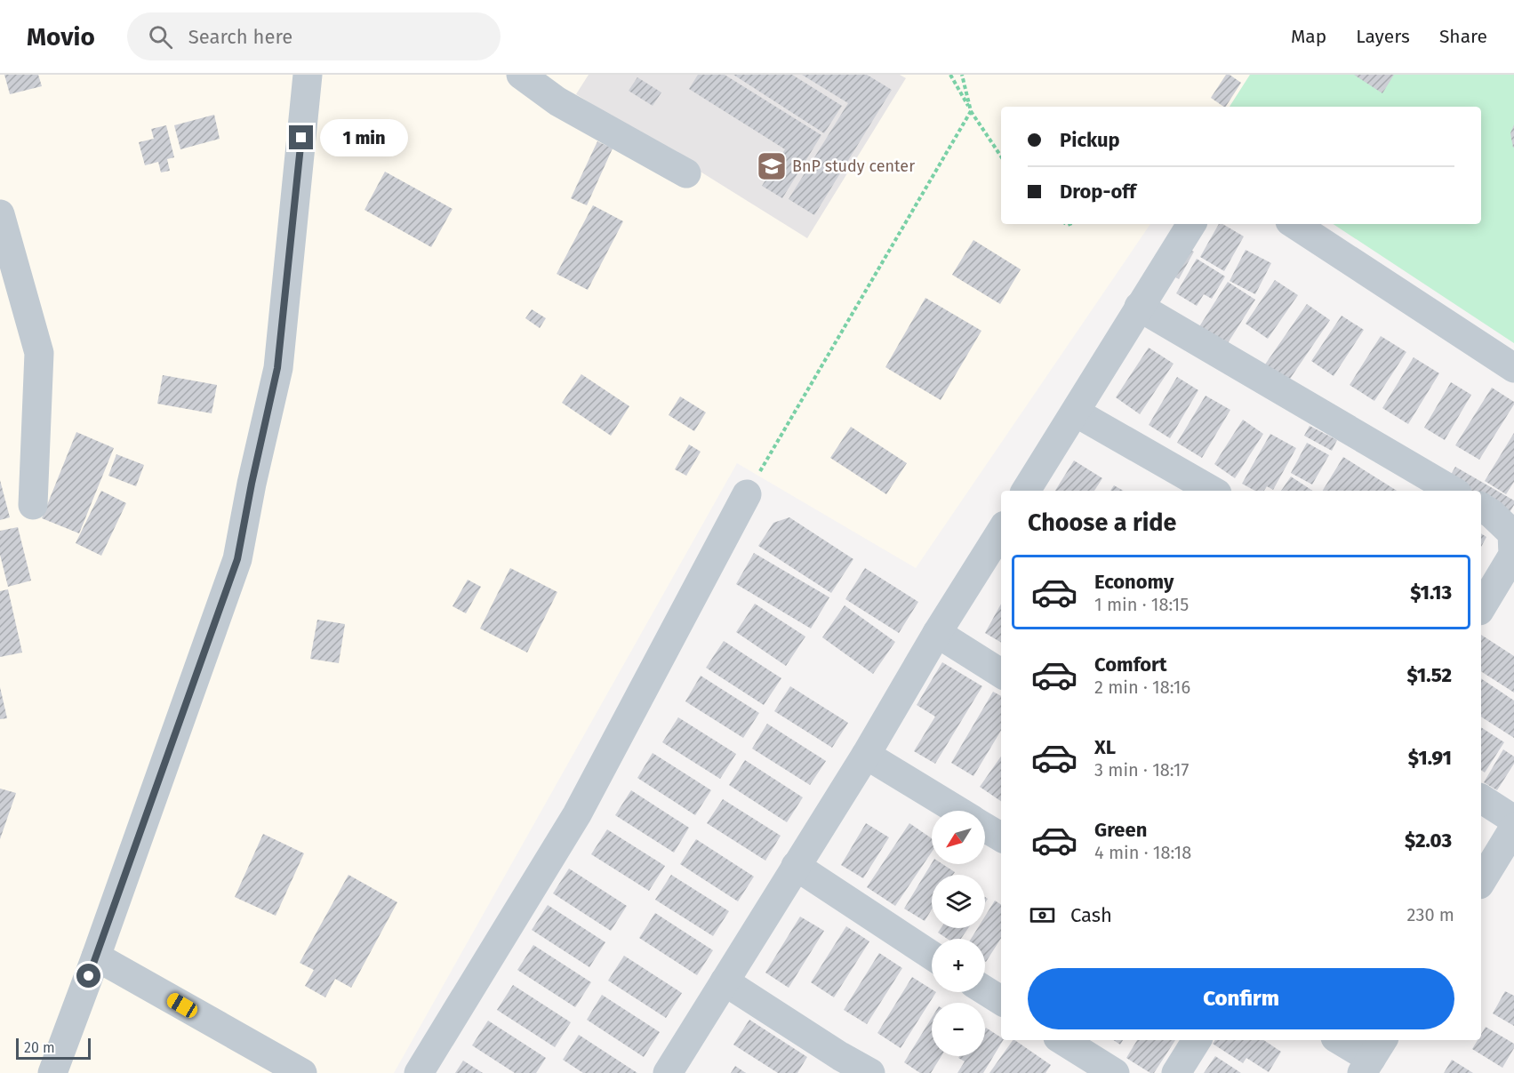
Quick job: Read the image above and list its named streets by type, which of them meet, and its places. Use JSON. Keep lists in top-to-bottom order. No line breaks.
{"places":{"school or university":["BnP study center"]},"scale_bar":"20 m","north":"bottom left","page":{"header":"Movio","search":"Search here","nav":["Map","Layers","Share"],"banner":["Pickup","Drop-off"],"bubble":"1 min","heading":"Choose a ride","list":[{"name":"Economy","note":"1 min · 18:15","value":"$1.13"},{"name":"Comfort","note":"2 min · 18:16","value":"$1.52"},{"name":"XL","note":"3 min · 18:17","value":"$1.91"},{"name":"Green","note":"4 min · 18:18","value":"$2.03"}],"map_buttons":["+","−"],"pay":["Cash","230 m"],"buttons":"Confirm","scale":"20 m"}}
